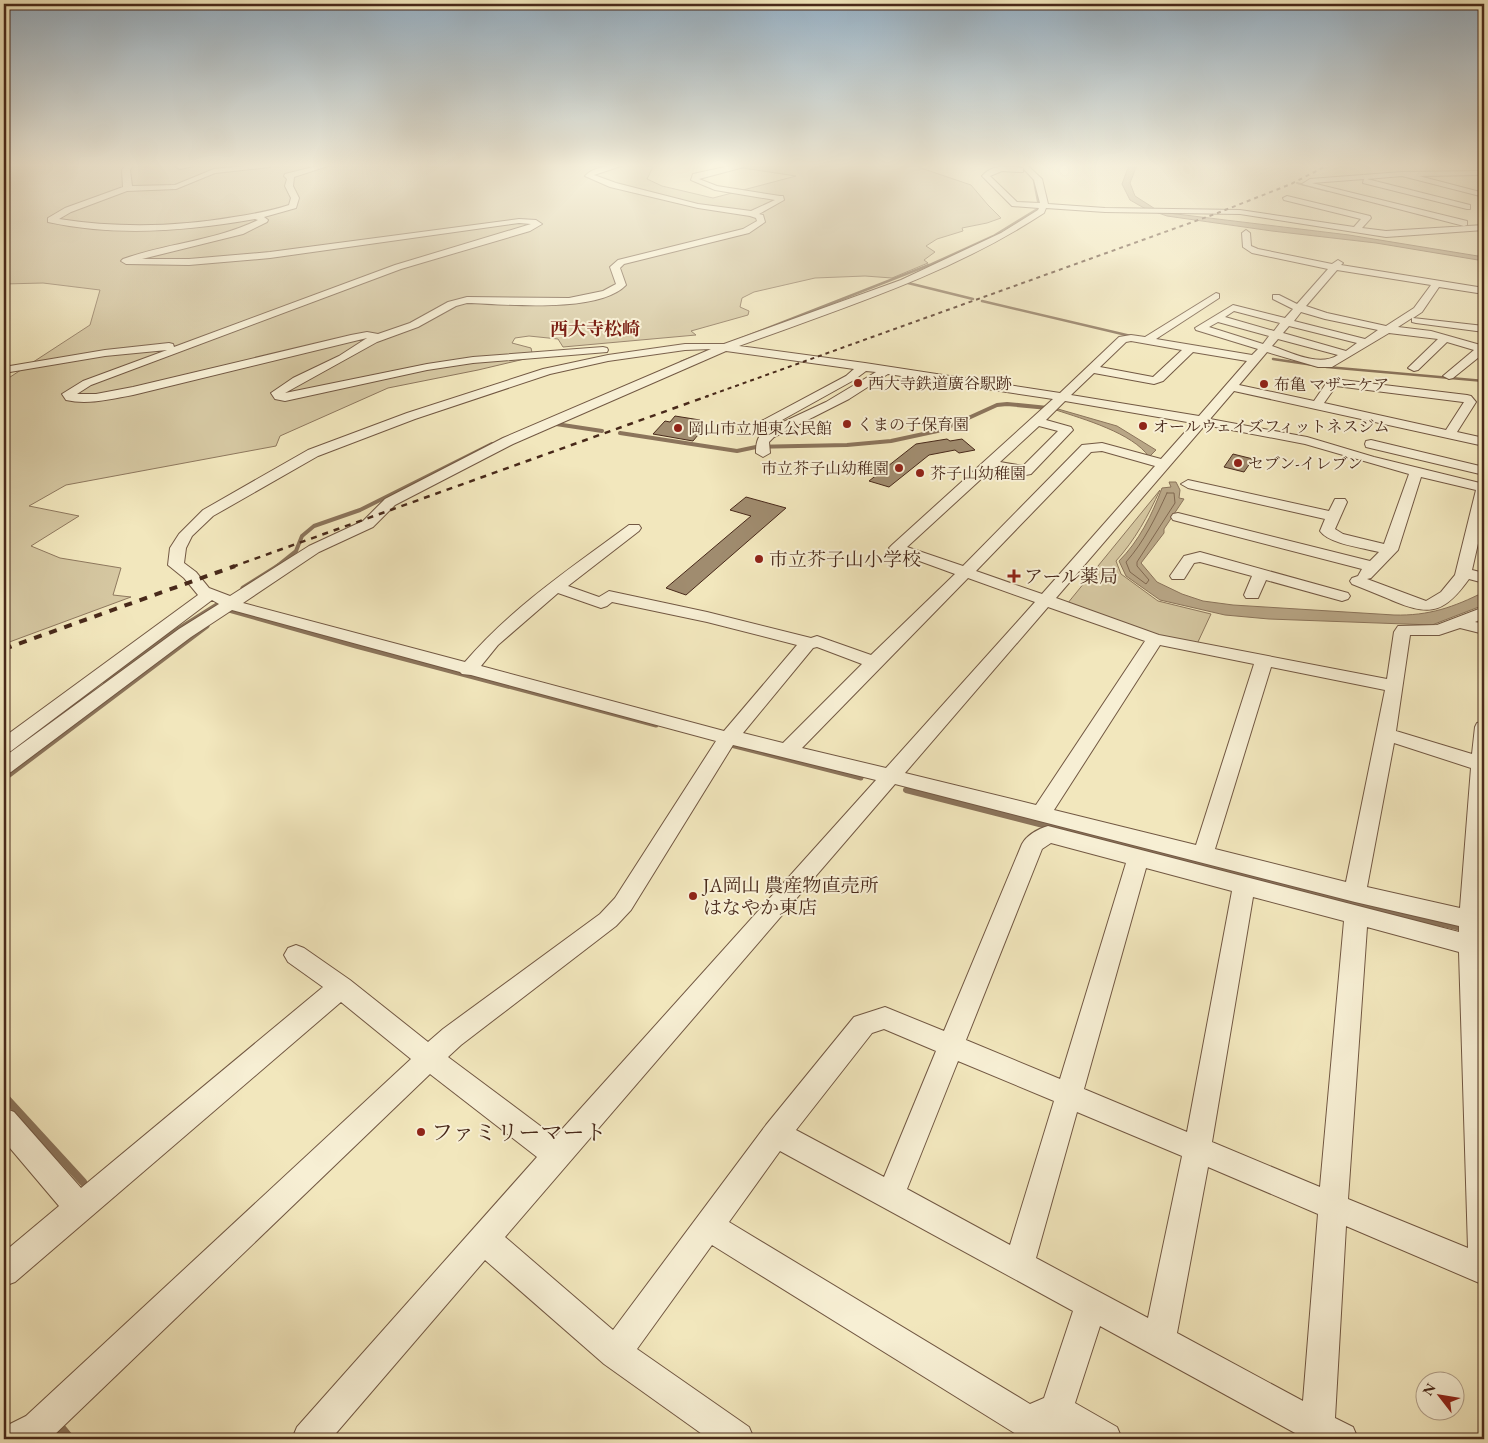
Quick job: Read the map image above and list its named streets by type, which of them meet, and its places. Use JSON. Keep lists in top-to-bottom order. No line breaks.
{"districts":["西大寺松崎"],"places":{"other":["西大寺鉄道廣谷駅跡","布亀 マザーケア","くまの子保育園","オールウェイズフィットネスジム","岡山市立旭東公民館","セブン-イレブン","市立芥子山幼稚園","芥子山幼稚園","市立芥子山小学校","JA岡山 農産物直売所 はなやか東店","ファミリーマート"],"health":["アール薬局"]},"north":"top left"}
